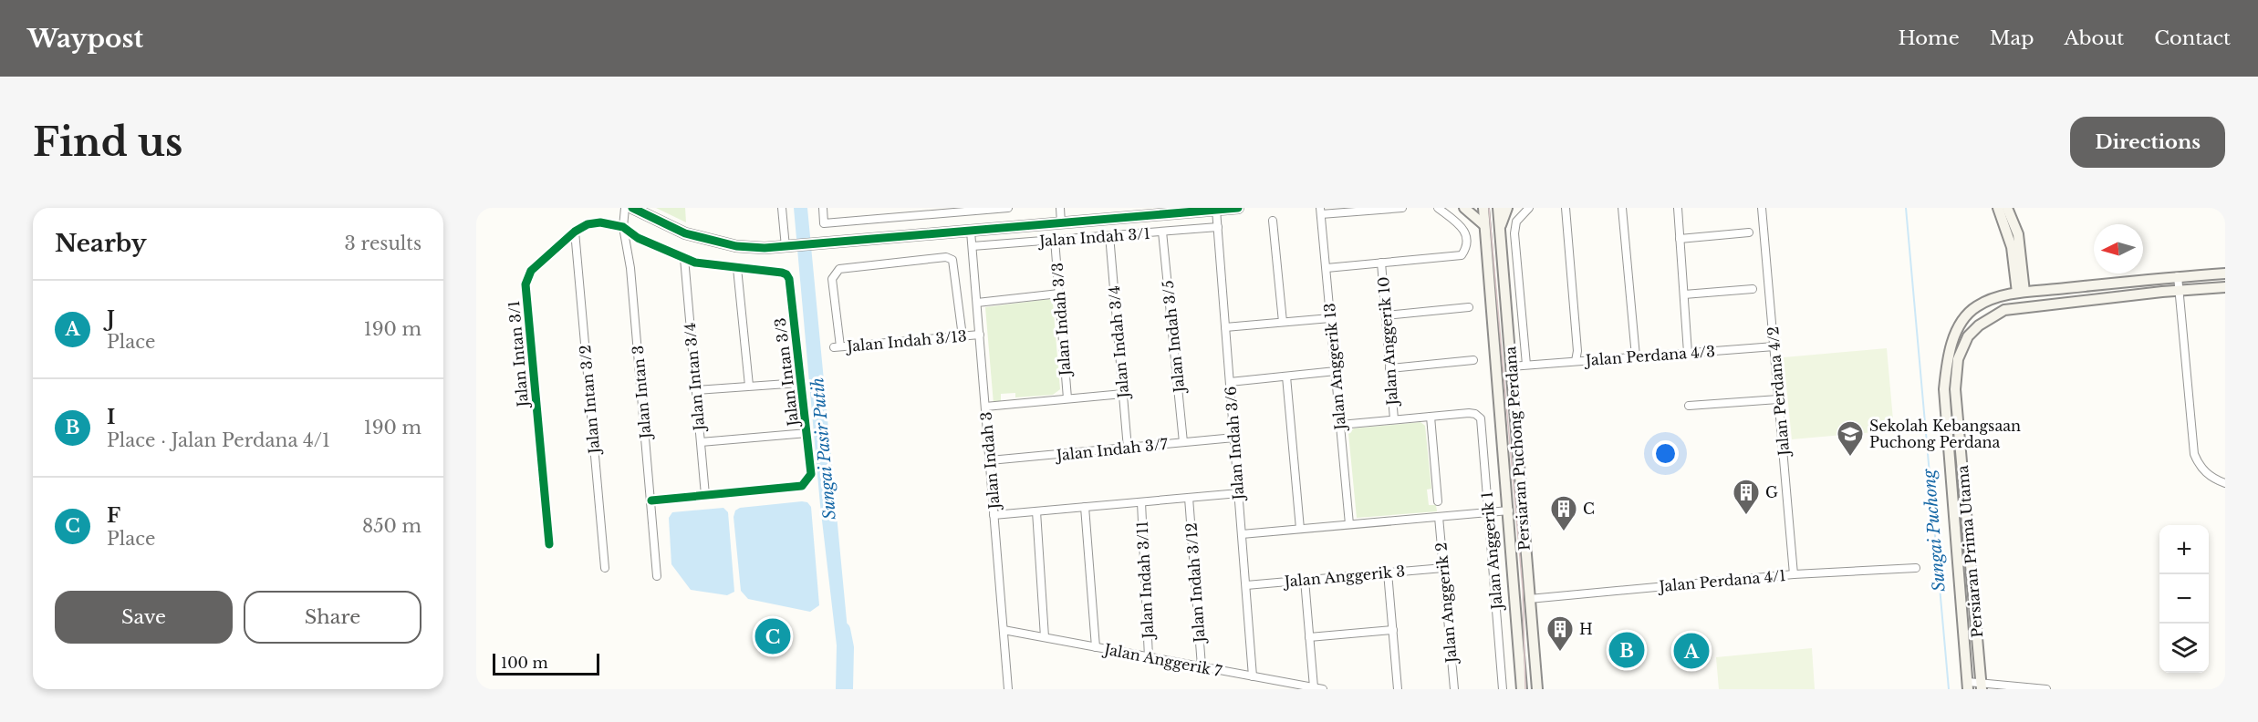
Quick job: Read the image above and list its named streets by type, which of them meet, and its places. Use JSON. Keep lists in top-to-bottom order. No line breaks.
{"streets":{"main road":["Persiaran Puchong Perdana","Persiaran Prima Utama"],"street":["Jalan Indah 3/1","Jalan Indah 3/3","Jalan Indah 3/5","Jalan Indah 3/13","Jalan Anggerik 10","Jalan Indah 3/4","Jalan Intan 3/1","Jalan Perdana 4/3","Jalan Anggerik 13","Jalan Intan 3/3","Jalan Intan 3/4","Jalan Perdana 4/2","Jalan Intan 3","Jalan Intan 3/2","Jalan Indah 3/6","Jalan Indah 3/7","Jalan Indah 3","Jalan Anggerik 1","Jalan Anggerik 3","Jalan Indah 3/11","Jalan Perdana 4/1","Jalan Indah 3/12","Jalan Anggerik 2","Jalan Anggerik 7"]},"crossings":[["Jalan Indah 3/1","Jalan Indah 3/3"],["Jalan Indah 3/1","Jalan Indah 3/5"],["Jalan Indah 3/1","Jalan Indah 3/4"],["Jalan Indah 3/1","Jalan Indah 3/6"],["Jalan Indah 3/1","Jalan Indah 3"],["Jalan Indah 3/5","Jalan Indah 3/7"],["Jalan Indah 3/13","Jalan Indah 3"],["Jalan Indah 3/4","Jalan Indah 3/7"],["Jalan Intan 3/1","Jalan Intan 3/3"],["Jalan Intan 3/1","Jalan Intan 3"],["Jalan Intan 3/1","Jalan Intan 3/2"],["Jalan Perdana 4/3","Jalan Perdana 4/2"],["Jalan Perdana 4/3","Persiaran Puchong Perdana"],["Jalan Intan 3/3","Jalan Intan 3/4"],["Jalan Intan 3/3","Jalan Intan 3"],["Jalan Perdana 4/2","Jalan Perdana 4/1"],["Jalan Indah 3/6","Jalan Indah 3/7"],["Jalan Indah 3/6","Jalan Anggerik 3"],["Jalan Indah 3/6","Jalan Anggerik 7"],["Persiaran Puchong Perdana","Jalan Perdana 4/1"],["Jalan Indah 3/7","Jalan Indah 3"],["Jalan Indah 3","Jalan Anggerik 7"],["Jalan Anggerik 3","Jalan Anggerik 2"],["Jalan Indah 3/11","Jalan Anggerik 7"],["Jalan Indah 3/12","Jalan Anggerik 7"]],"water":["Sungai Pasir Putih","Sungai Puchong"],"places":{"school or university":["Sekolah Kebangsaan Puchong Perdana"],"building":["G","C","H"]},"scale_bar":"100 m","north":"left","page":{"header":"Waypost","nav":["Home","Map","About","Contact"],"buttons":["Directions",["Save","Share"]],"title":"Find us","heading":["Nearby","3 results"],"list":[{"mark":"A","name":"J","note":"Place","value":"190 m"},{"mark":"B","name":"I","note":"Place · Jalan Perdana 4/1","value":"190 m"},{"mark":"C","name":"F","note":"Place","value":"850 m"}],"map_buttons":["+","−"],"pins":["C","B","A"],"scale":"100 m"}}
